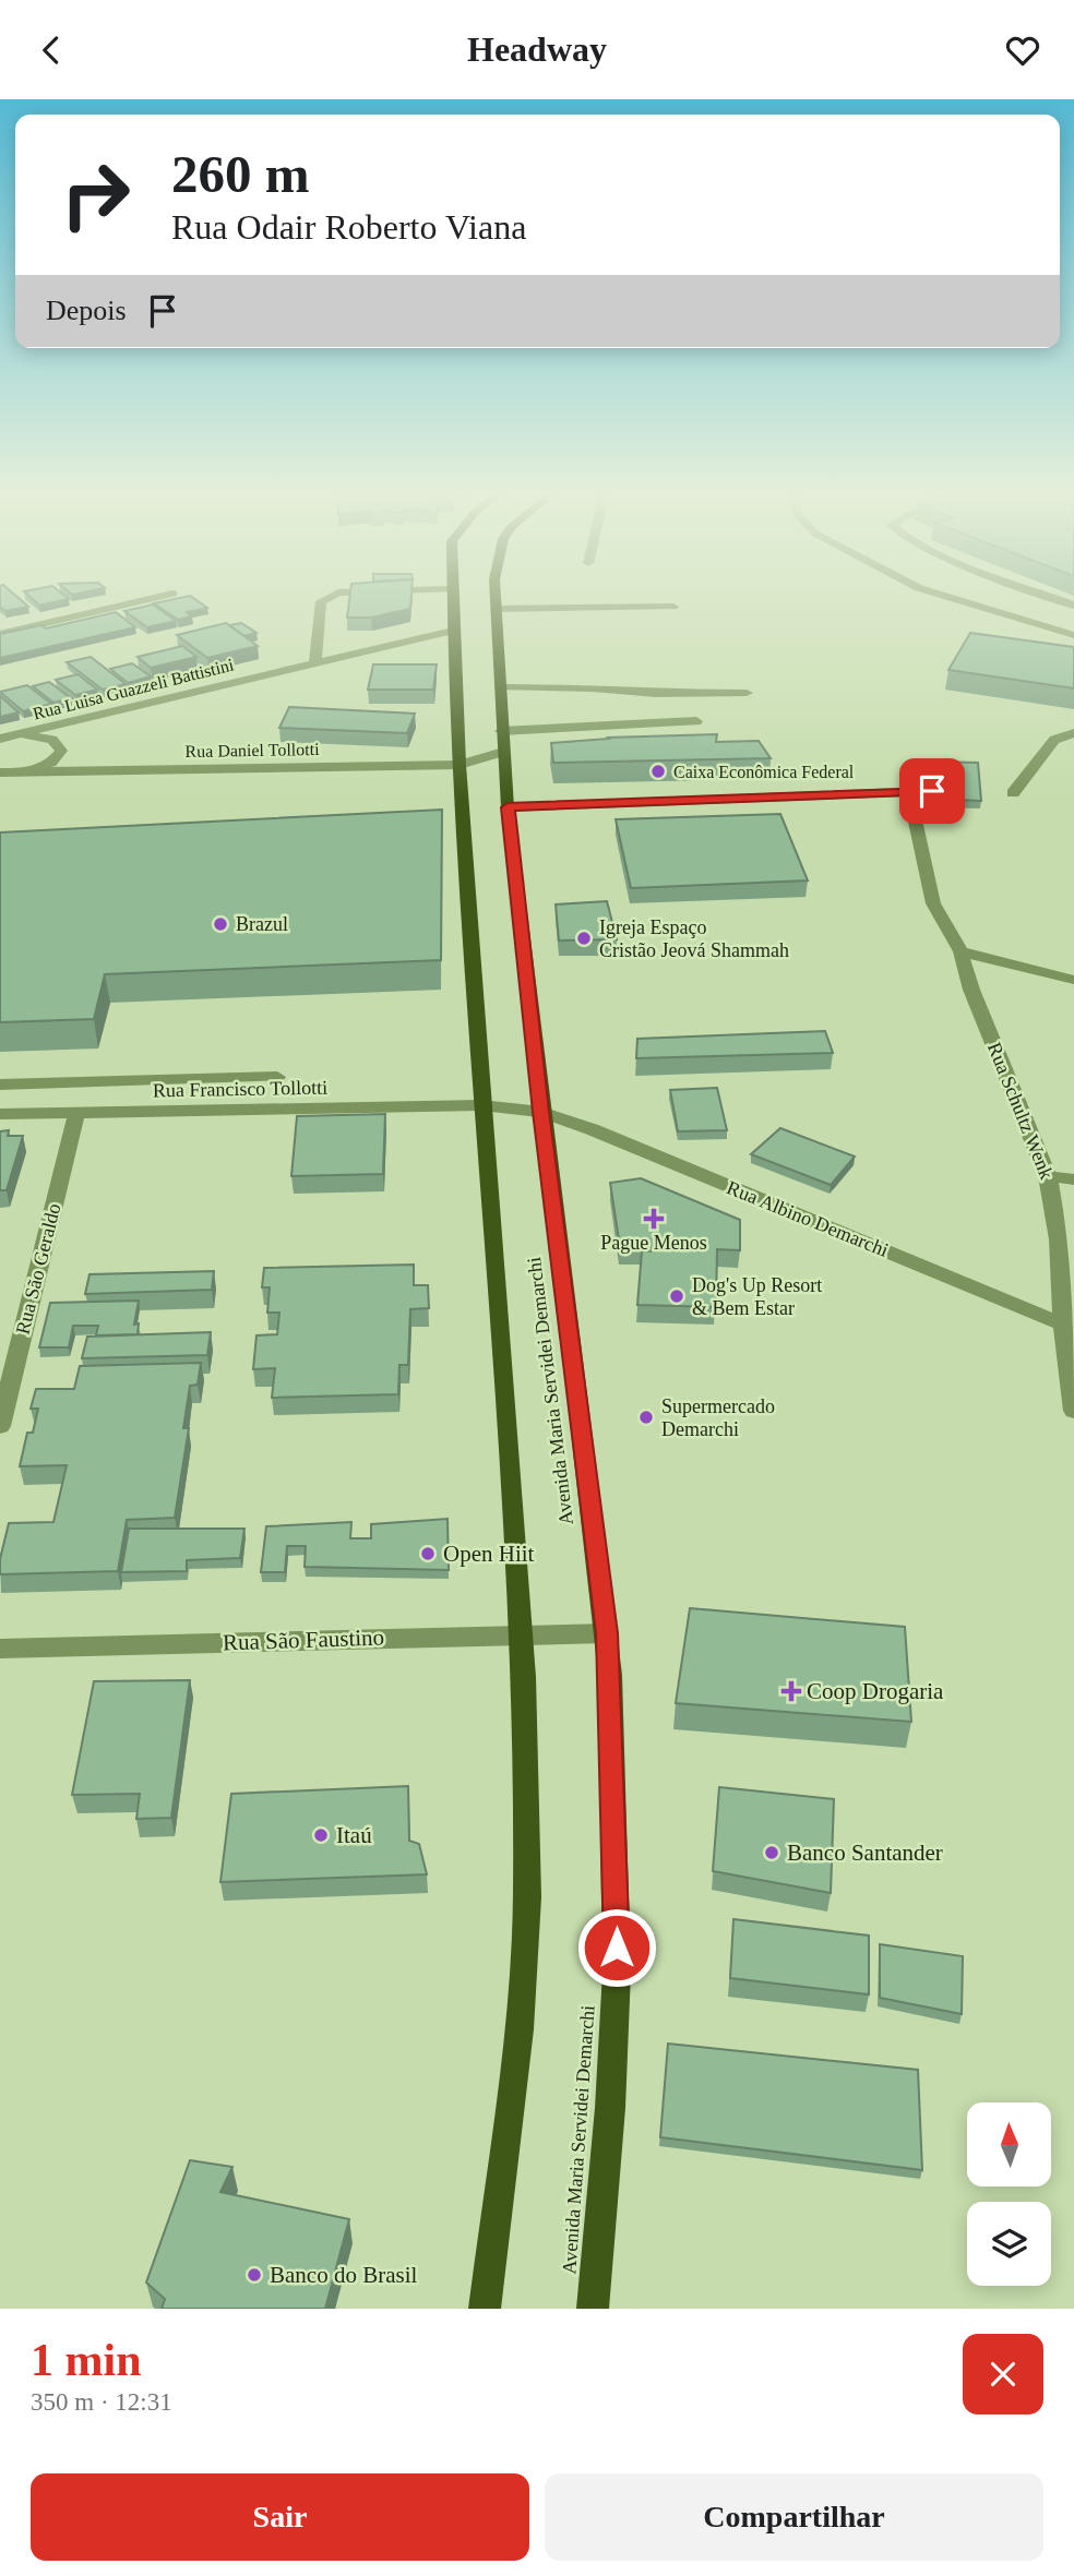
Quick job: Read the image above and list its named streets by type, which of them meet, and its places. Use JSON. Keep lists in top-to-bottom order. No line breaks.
{"streets":{"main road":["Avenida Maria Servidei Demarchi"],"street":["Rua Luisa Guazzeli Battistini","Rua Daniel Tollotti","Rua Francisco Tollotti","Rua Schultz Wenk","Rua Albino Demarchi","Rua São Geraldo","Rua São Faustino"]},"crossings":[["Rua Luisa Guazzeli Battistini","Avenida Maria Servidei Demarchi"],["Rua Daniel Tollotti","Avenida Maria Servidei Demarchi"],["Rua Francisco Tollotti","Rua Albino Demarchi"],["Rua Francisco Tollotti","Rua São Geraldo"],["Rua Francisco Tollotti","Avenida Maria Servidei Demarchi"],["Rua Schultz Wenk","Rua Albino Demarchi"],["Rua Albino Demarchi","Avenida Maria Servidei Demarchi"],["Avenida Maria Servidei Demarchi","Rua São Faustino"]],"places":{"other":["Caixa Econômica Federal","Brazul","Igreja Espaço Cristão Jeová Shammah","Dog's Up Resort & Bem Estar","Supermercado Demarchi","Open Hiit","Itaú","Banco Santander","Banco do Brasil"],"health":["Pague Menos","Coop Drogaria"]},"north":"top","page":{"header":"Headway","turn":["260 m","Rua Odair Roberto Viana"],"then":"Depois","heading":["1 min","350 m · 12:31"],"buttons":["Sair","Compartilhar"]}}
